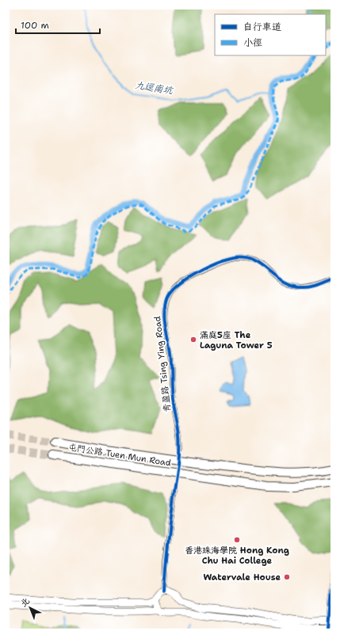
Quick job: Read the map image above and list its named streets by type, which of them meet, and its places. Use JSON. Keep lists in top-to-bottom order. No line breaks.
{"streets":{"highway":["屯門公路 Tuen Mun Road"],"street":["青盈路 Tsing Ying Road"]},"water":["九逕南坑"],"places":["滿庭5座 The Laguna Tower 5","香港珠海學院 Hong Kong Chu Hai College","Watervale House"],"legend":["自行車道","小徑"],"scale_bar":"100 m","north":"top left"}
